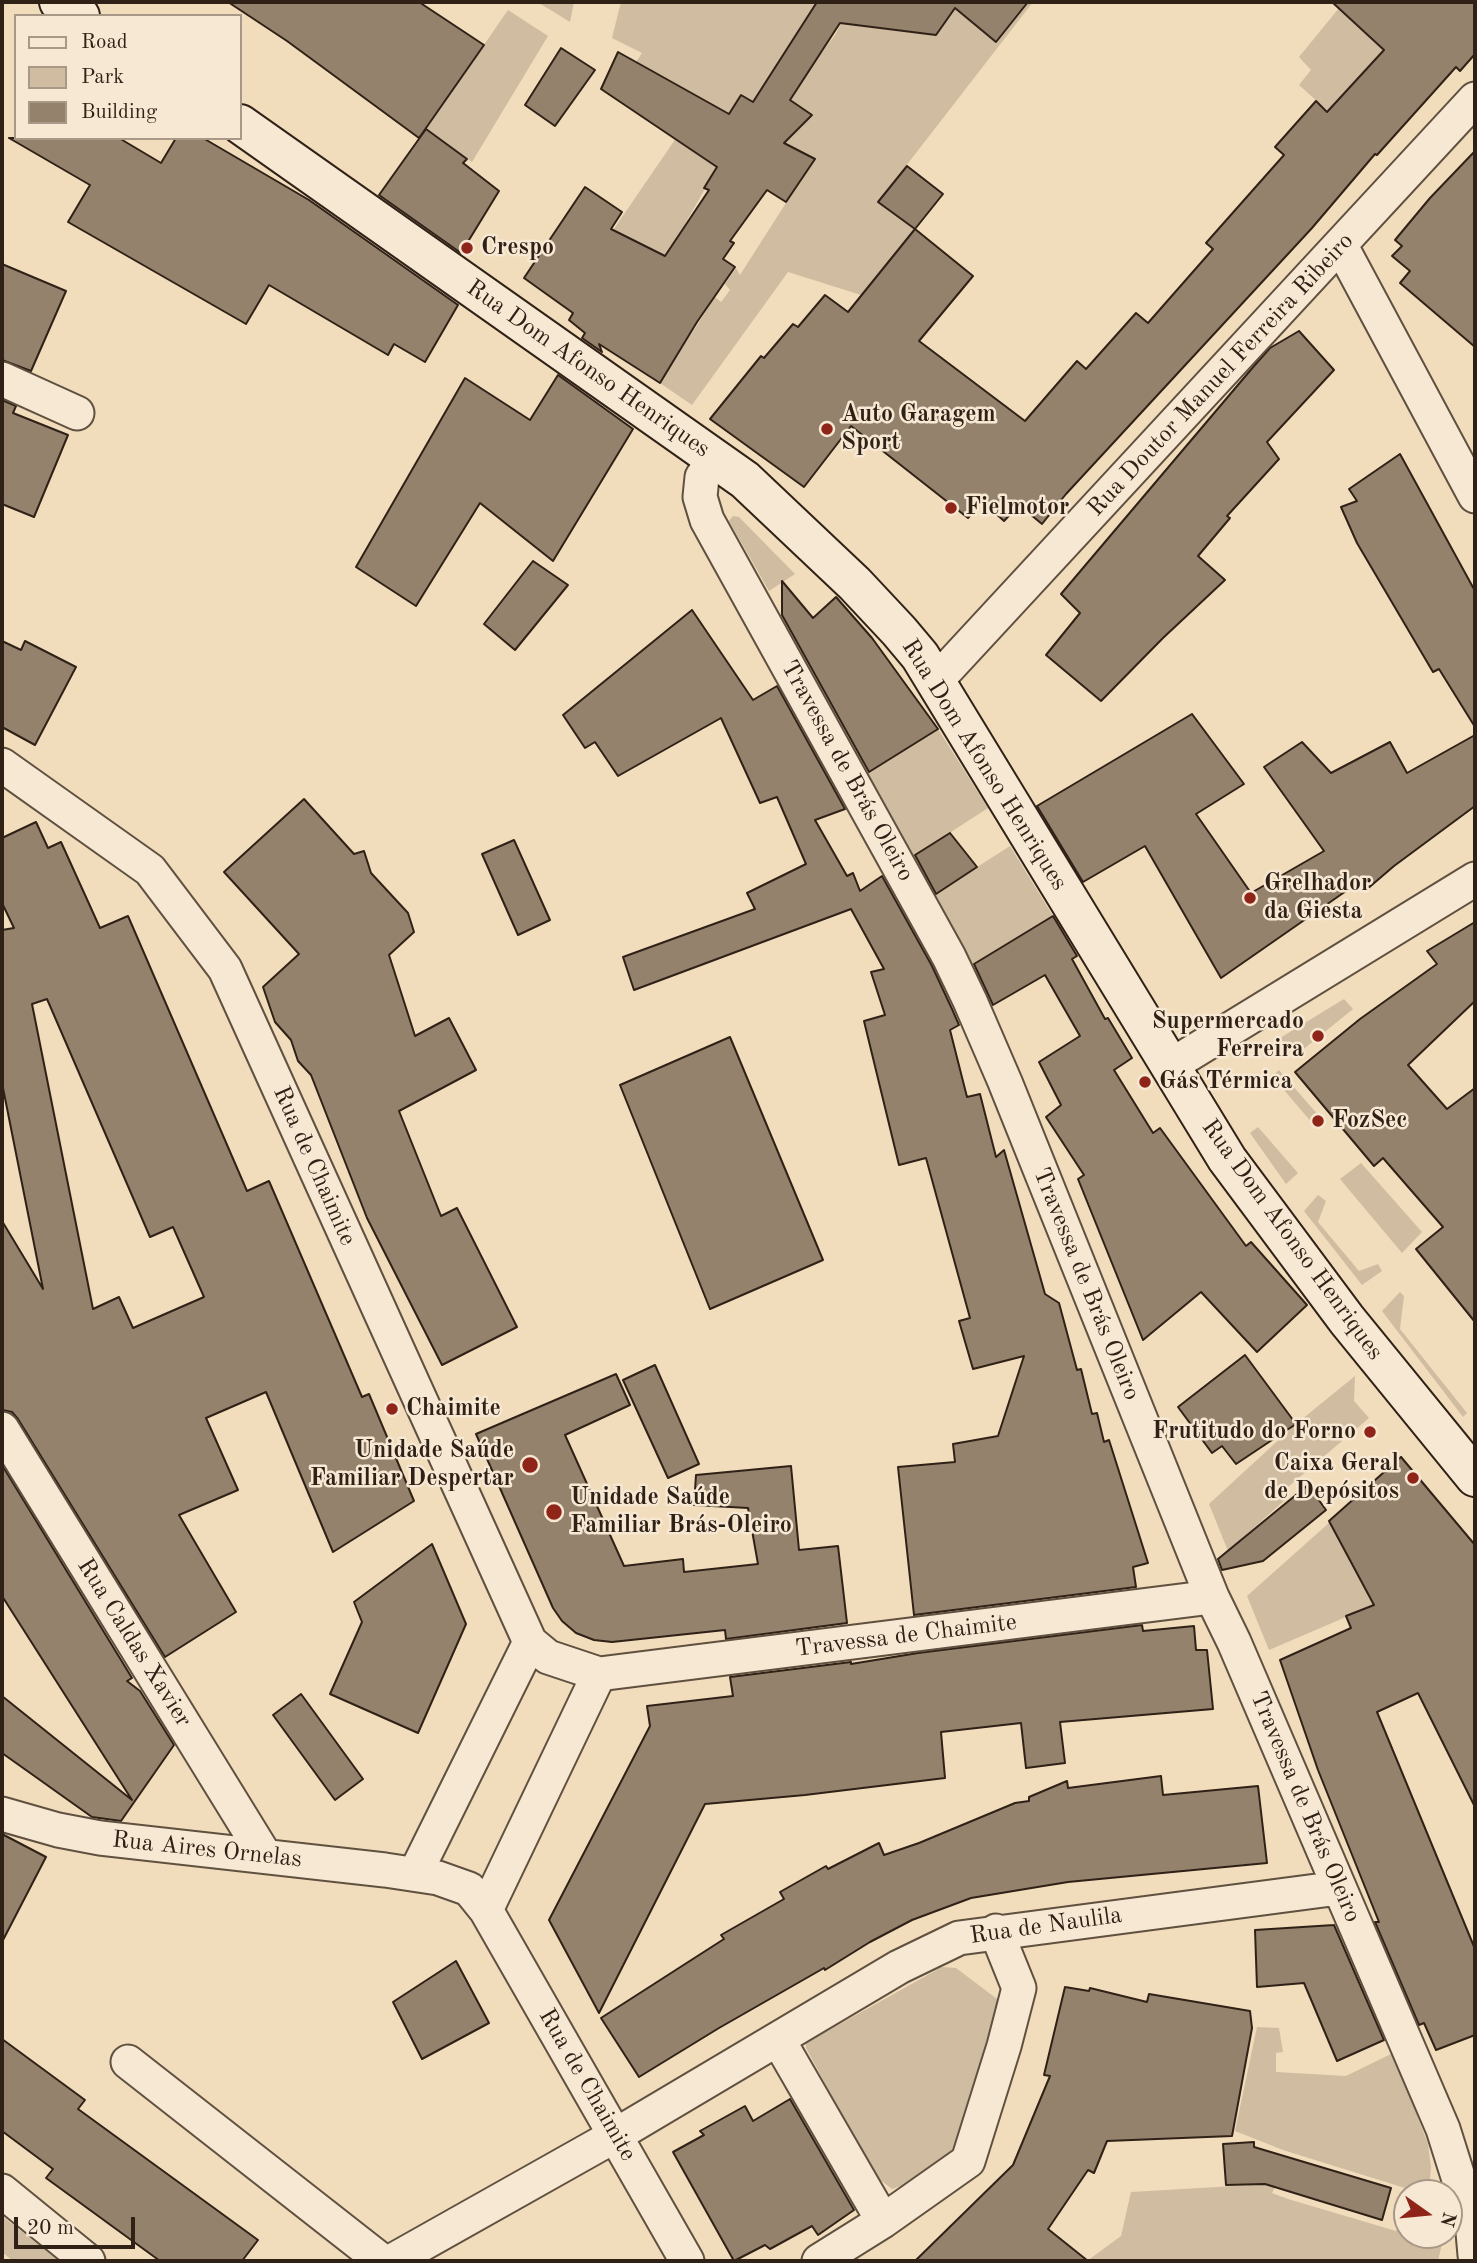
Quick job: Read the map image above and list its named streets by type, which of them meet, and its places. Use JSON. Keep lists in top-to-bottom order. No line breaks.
{"streets":{"main road":["Rua Dom Afonso Henriques"],"street":["Rua Doutor Manuel Ferreira Ribeiro","Travessa de Brás Oleiro","Rua de Chaimite","Travessa de Chaimite","Rua Caldas Xavier","Rua Aires Ornelas","Rua de Naulila"]},"crossings":[["Rua Dom Afonso Henriques","Rua Doutor Manuel Ferreira Ribeiro"],["Rua Dom Afonso Henriques","Travessa de Brás Oleiro"],["Travessa de Brás Oleiro","Travessa de Chaimite"],["Travessa de Brás Oleiro","Rua de Naulila"],["Rua de Chaimite","Rua Aires Ornelas"],["Rua de Chaimite","Rua de Naulila"],["Rua Caldas Xavier","Rua Aires Ornelas"]],"places":["Crespo","Auto Garagem Sport","Fielmotor","Grelhador da Giesta","Supermercado Ferreira","Gás Térmica","FozSec","Chaimite","Frutitudo do Forno","Unidade Saúde Familiar Despertar","Caixa Geral de Depósitos","Unidade Saúde Familiar Brás-Oleiro"],"legend":["Road","Park","Building"],"scale_bar":"20 m","north":"right"}
